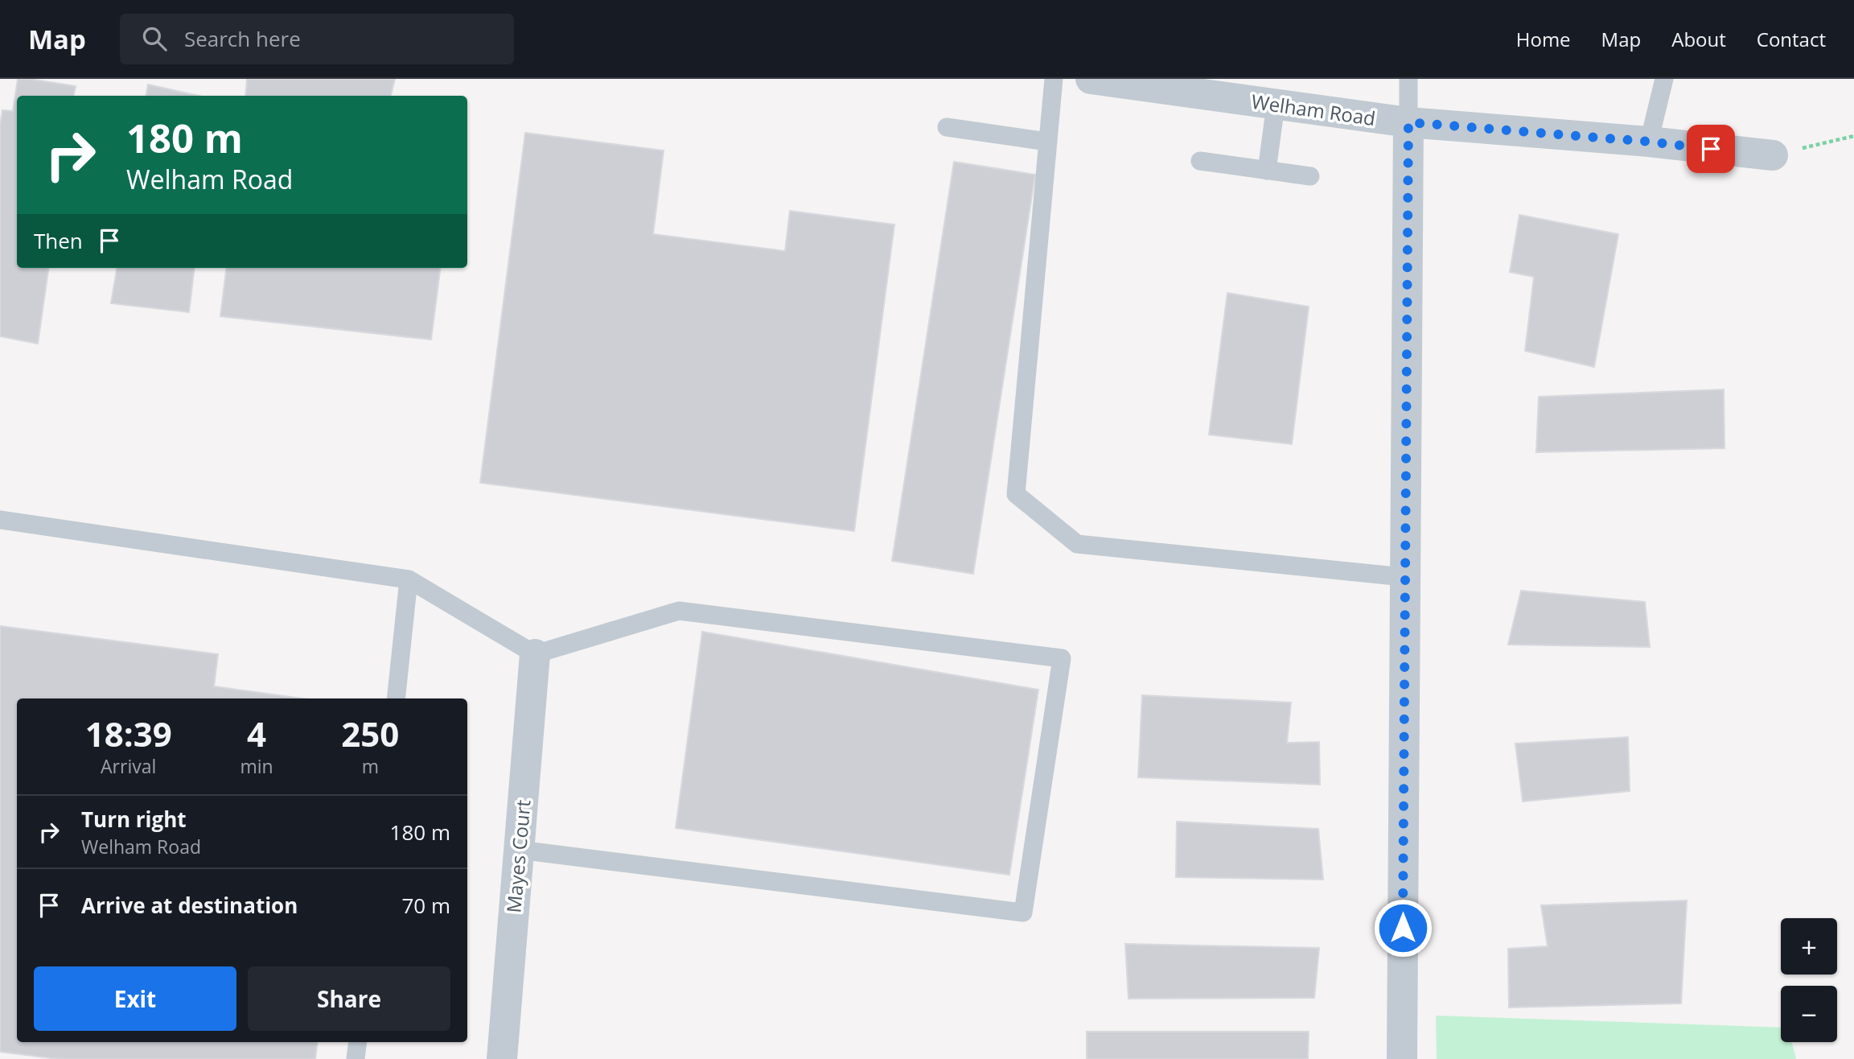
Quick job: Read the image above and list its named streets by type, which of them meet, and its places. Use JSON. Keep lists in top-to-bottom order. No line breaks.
{"streets":{"street":["Welham Road","Mayes Court"]},"page":{"header":"Map","search":"Search here","nav":["Home","Map","About","Contact"],"turn":["180 m","Welham Road"],"then":"Then","eta":["18:39","Arrival","4","min","250","m"],"list":[{"name":"Turn right","note":"Welham Road","value":"180 m"},{"name":"Arrive at destination","value":"70 m"}],"map_buttons":["+","−"],"buttons":["Exit","Share"]}}
